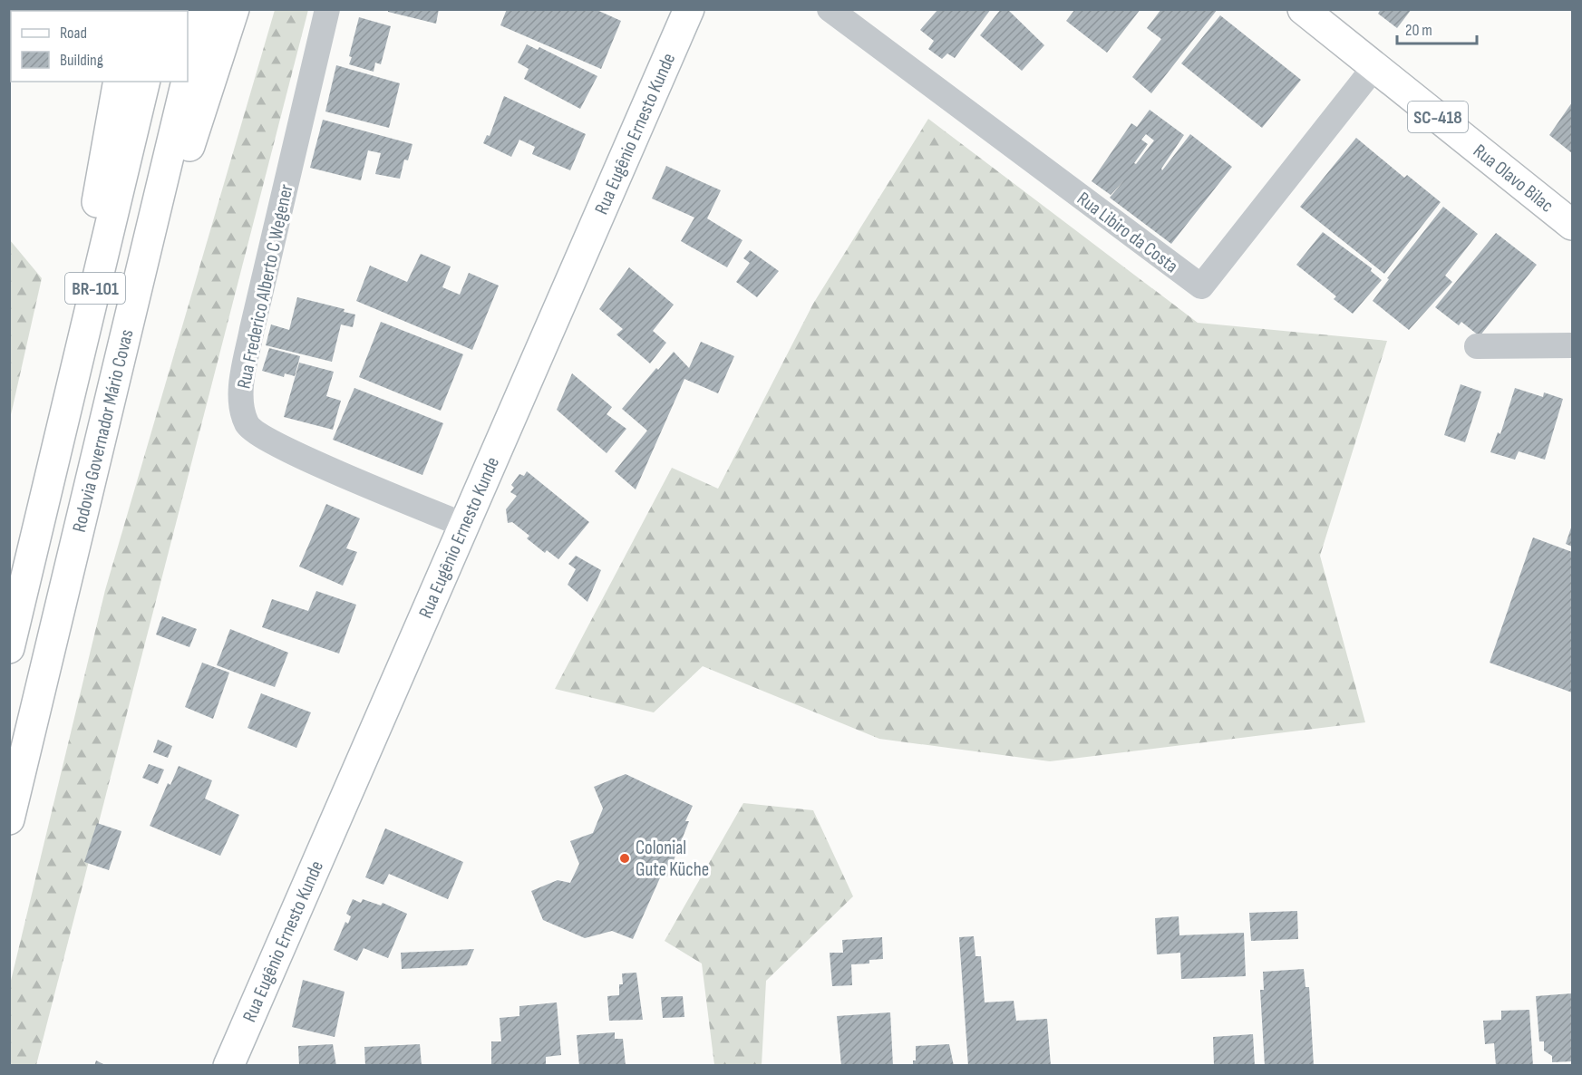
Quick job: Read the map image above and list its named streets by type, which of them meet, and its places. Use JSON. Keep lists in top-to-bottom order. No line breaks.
{"streets":{"main road":["SC-418","Rua Eugênio Ernesto Kunde","Rua Olavo Bilac","BR-101","Rodovia Governador Mário Covas"],"street":["Rua Libiro da Costa","Rua Frederico Alberto C Wegener"]},"crossings":[["Rua Eugênio Ernesto Kunde","Rua Frederico Alberto C Wegener"],["Rua Olavo Bilac","Rua Libiro da Costa"]],"places":["Colonial Gute Küche"],"legend":["Road","Building"],"scale_bar":"20 m"}
